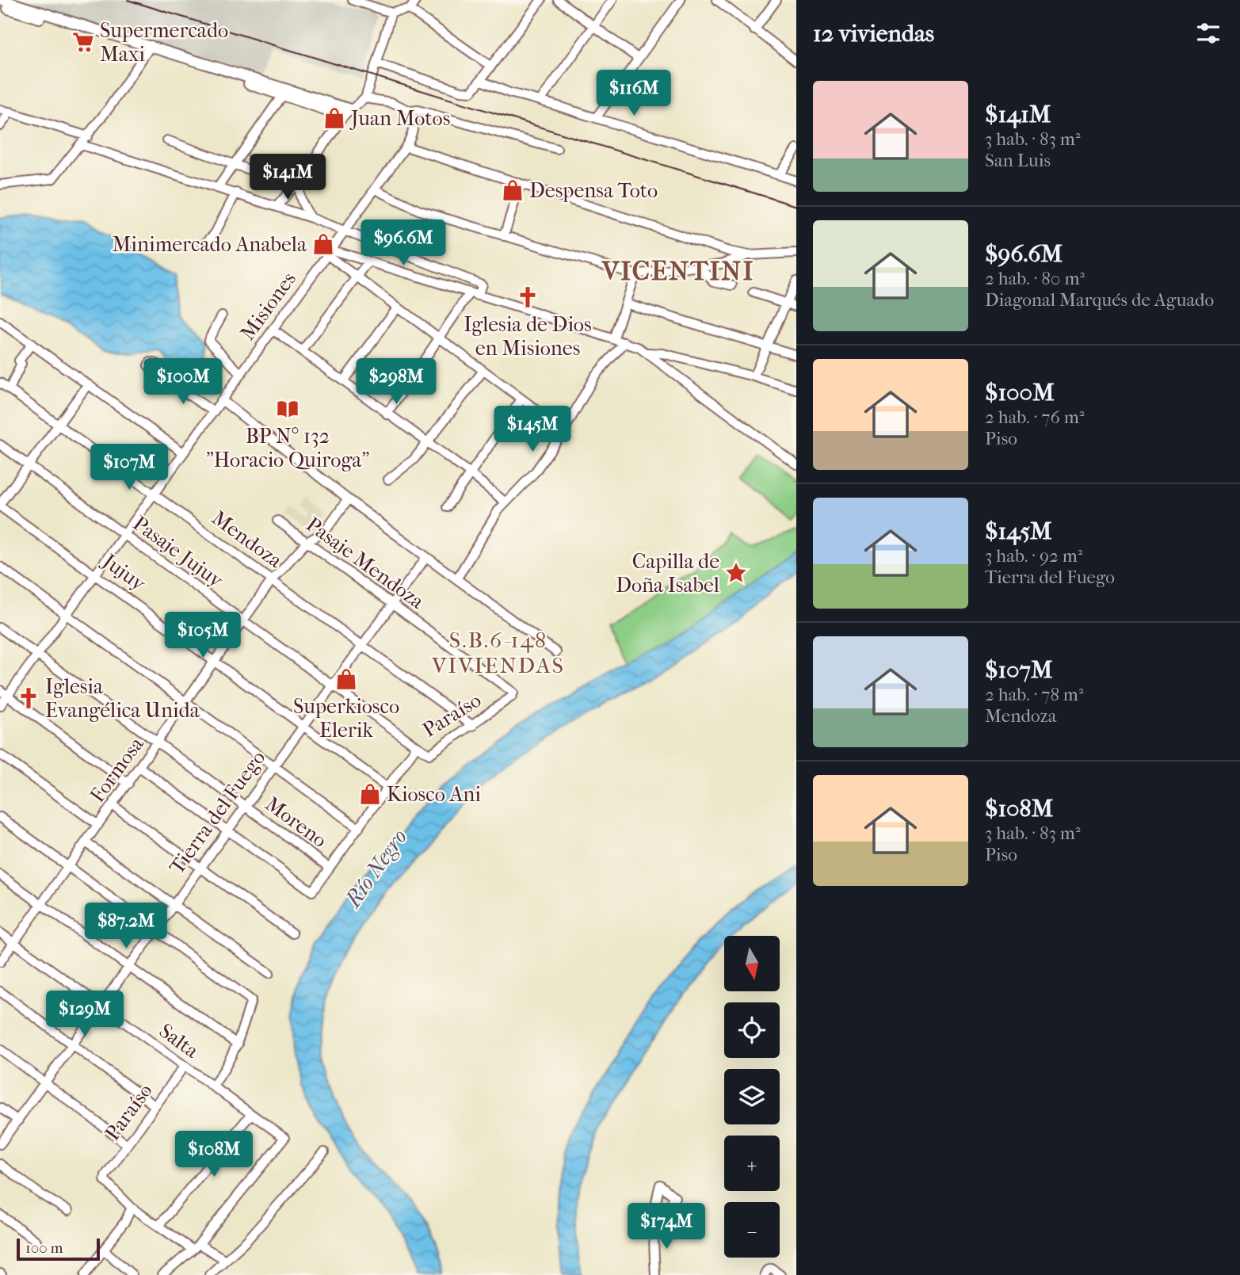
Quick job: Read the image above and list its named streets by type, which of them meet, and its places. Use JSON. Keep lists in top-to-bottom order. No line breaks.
{"streets":{"street":["Misiones","Mendoza","Pasaje Jujuy","Pasaje Mendoza","Jujuy","Paraíso","Formosa","Tierra del Fuego","Moreno","Salta"]},"crossings":[["Misiones","Mendoza"],["Misiones","Pasaje Jujuy"],["Misiones","Jujuy"],["Misiones","Moreno"],["Mendoza","Paraíso"],["Mendoza","Formosa"],["Mendoza","Tierra del Fuego"],["Pasaje Jujuy","Paraíso"],["Pasaje Jujuy","Formosa"],["Pasaje Jujuy","Tierra del Fuego"],["Pasaje Mendoza","Paraíso"],["Pasaje Mendoza","Formosa"],["Pasaje Mendoza","Tierra del Fuego"],["Jujuy","Paraíso"],["Jujuy","Formosa"],["Jujuy","Tierra del Fuego"],["Paraíso","Tierra del Fuego"],["Paraíso","Moreno"],["Paraíso","Salta"],["Formosa","Moreno"],["Formosa","Salta"],["Tierra del Fuego","Moreno"],["Tierra del Fuego","Salta"]],"districts":["VICENTINI","S.B.6-148 VIVIENDAS"],"water":["Río Negro"],"places":{"supermarket":["Supermercado Maxi"],"shop":["Juan Motos","Despensa Toto","Minimercado Anabela","Superkiosco Elerik","Kiosco Ani"],"church":["Iglesia de Dios en Misiones","Iglesia Evangélica Unida"],"library":["BP N° 132 \"Horacio Quiroga\""],"place":["Capilla de Doña Isabel"]},"scale_bar":"100 m","north":"bottom","page":{"heading":"12 viviendas","list":[{"name":"$141M","note":"3 hab. · 83 m² · San Luis"},{"name":"$96.6M","note":"2 hab. · 80 m² · Diagonal Marqués de Aguado"},{"name":"$100M","note":"2 hab. · 76 m² · Piso"},{"name":"$145M","note":"3 hab. · 92 m² · Tierra del Fuego"},{"name":"$107M","note":"2 hab. · 78 m² · Mendoza"},{"name":"$108M","note":"3 hab. · 83 m² · Piso"}],"price":["$116M","$141M","$96.6M","$100M","$298M","$145M","$107M","$105M","$87.2M","$129M","$108M","$174M"],"map_buttons":["+","−"],"scale":"100 m"}}
